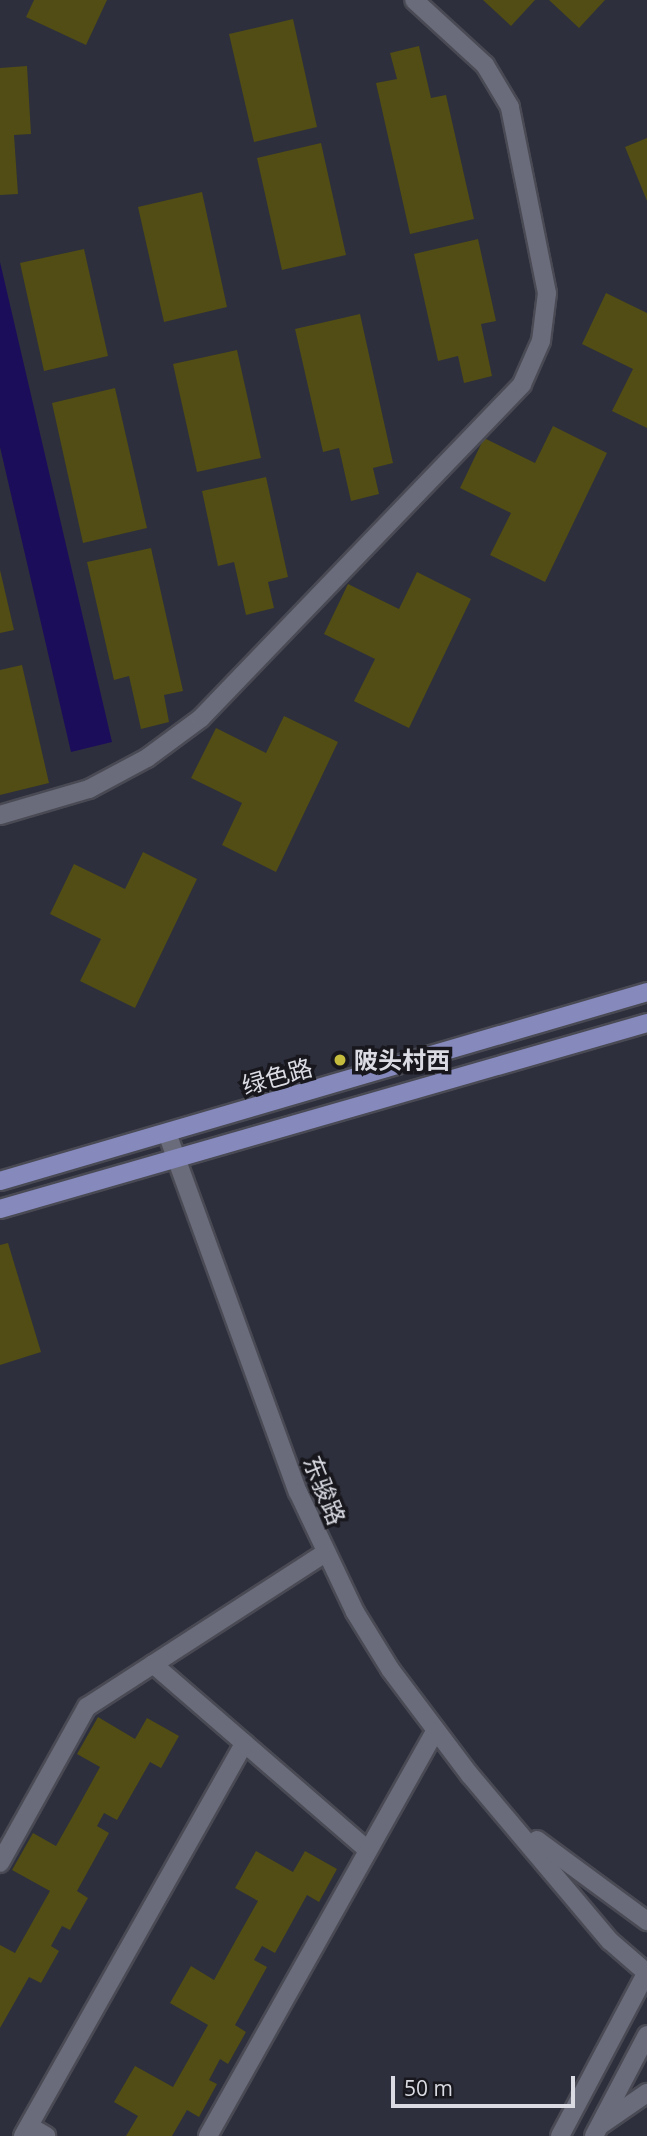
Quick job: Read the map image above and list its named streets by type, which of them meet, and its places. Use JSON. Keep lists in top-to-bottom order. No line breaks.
{"streets":{"main road":["绿色路"],"street":["东骏路"]},"crossings":[["绿色路","东骏路"]],"places":["陂头村西"],"scale_bar":"50 m"}
